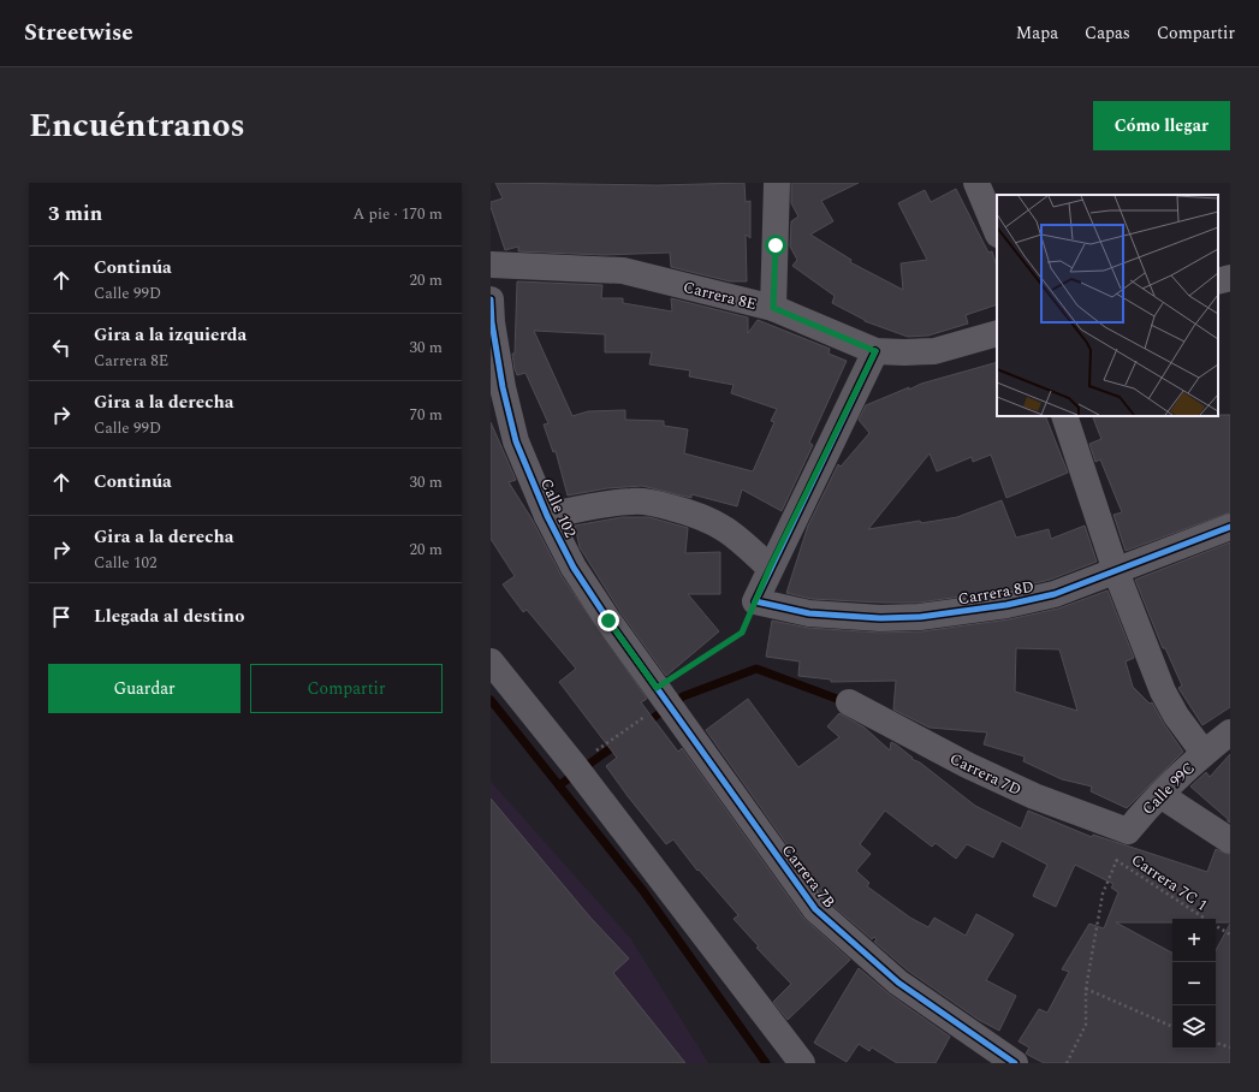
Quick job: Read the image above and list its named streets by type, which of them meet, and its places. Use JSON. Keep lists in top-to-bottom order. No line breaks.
{"streets":{"street":["Carrera 8E","Calle 102","Carrera 8D","Carrera 7D","Calle 99C","Carrera 7B"],"path":["Carrera 7C 1"]},"crossings":[["Calle 102","Carrera 7B"],["Carrera 8D","Calle 99C"],["Carrera 7D","Calle 99C"]],"page":{"header":"Streetwise","nav":["Mapa","Capas","Compartir"],"title":"Encuéntranos","buttons":["Cómo llegar",["Guardar","Compartir"]],"heading":["3 min","A pie · 170 m"],"list":[["Continúa","Calle 99D","20 m"],["Gira a la izquierda","Carrera 8E","30 m"],["Gira a la derecha","Calle 99D","70 m"],["Continúa","30 m"],["Gira a la derecha","Calle 102","20 m"],"Llegada al destino"],"map_buttons":["+","−"]}}
